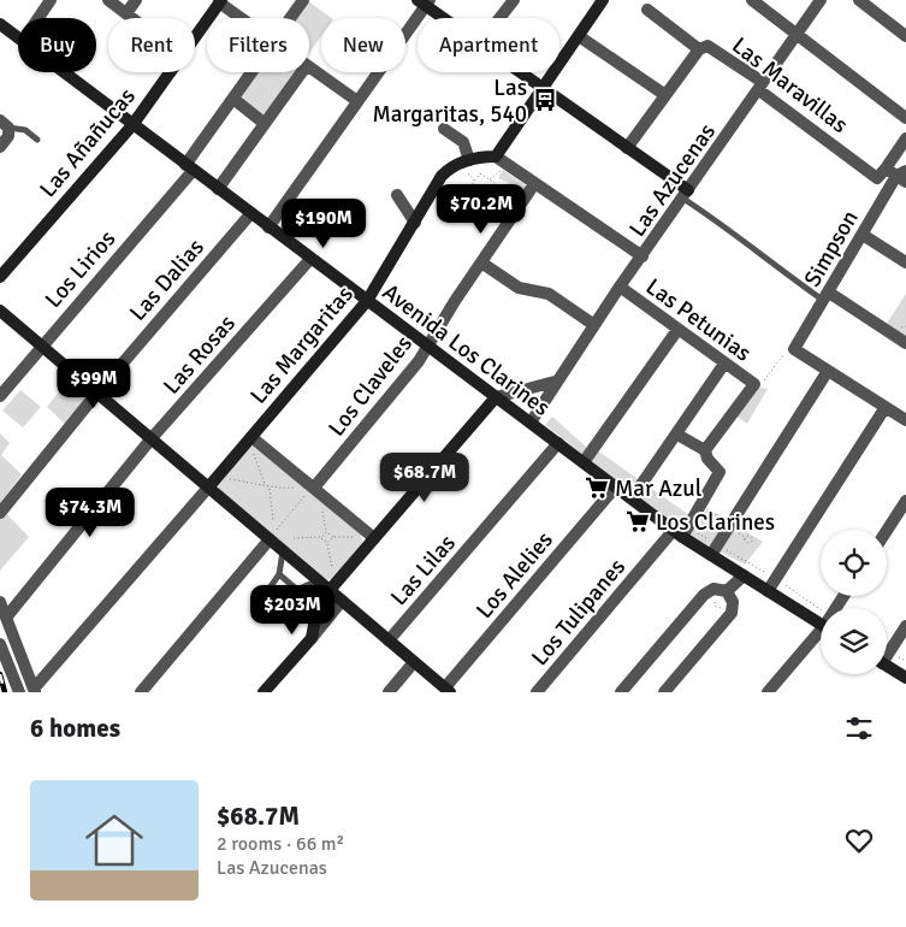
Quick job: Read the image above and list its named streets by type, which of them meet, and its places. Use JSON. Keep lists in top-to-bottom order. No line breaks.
{"streets":{"street":["Las Maravillas","Las Añañucas","Las Azucenas","Simpson","Los Lirios","Las Dalias","Las Petunias","Las Margaritas","Avenida Los Clarines","Las Rosas","Los Claveles","Las Lilas","Los Alelies","Los Tulipanes"]},"crossings":[["Las Maravillas","Las Azucenas"],["Las Añañucas","Avenida Los Clarines"],["Las Azucenas","Las Petunias"],["Las Azucenas","Avenida Los Clarines"],["Los Lirios","Avenida Los Clarines"],["Las Dalias","Avenida Los Clarines"],["Las Petunias","Las Margaritas"],["Las Petunias","Los Claveles"],["Las Margaritas","Avenida Los Clarines"],["Avenida Los Clarines","Las Rosas"],["Avenida Los Clarines","Los Claveles"],["Avenida Los Clarines","Las Lilas"],["Avenida Los Clarines","Los Alelies"],["Avenida Los Clarines","Los Tulipanes"]],"places":{"bus stop":["Las Margaritas, 540"],"supermarket":["Mar Azul","Los Clarines"]},"page":{"chip":["Buy","Rent","Filters","New","Apartment"],"price":["$70.2M","$190M","$99M","$68.7M","$74.3M","$203M"],"heading":"6 homes","list":[{"name":"$68.7M","note":"2 rooms · 66 m² · Las Azucenas"}]}}
